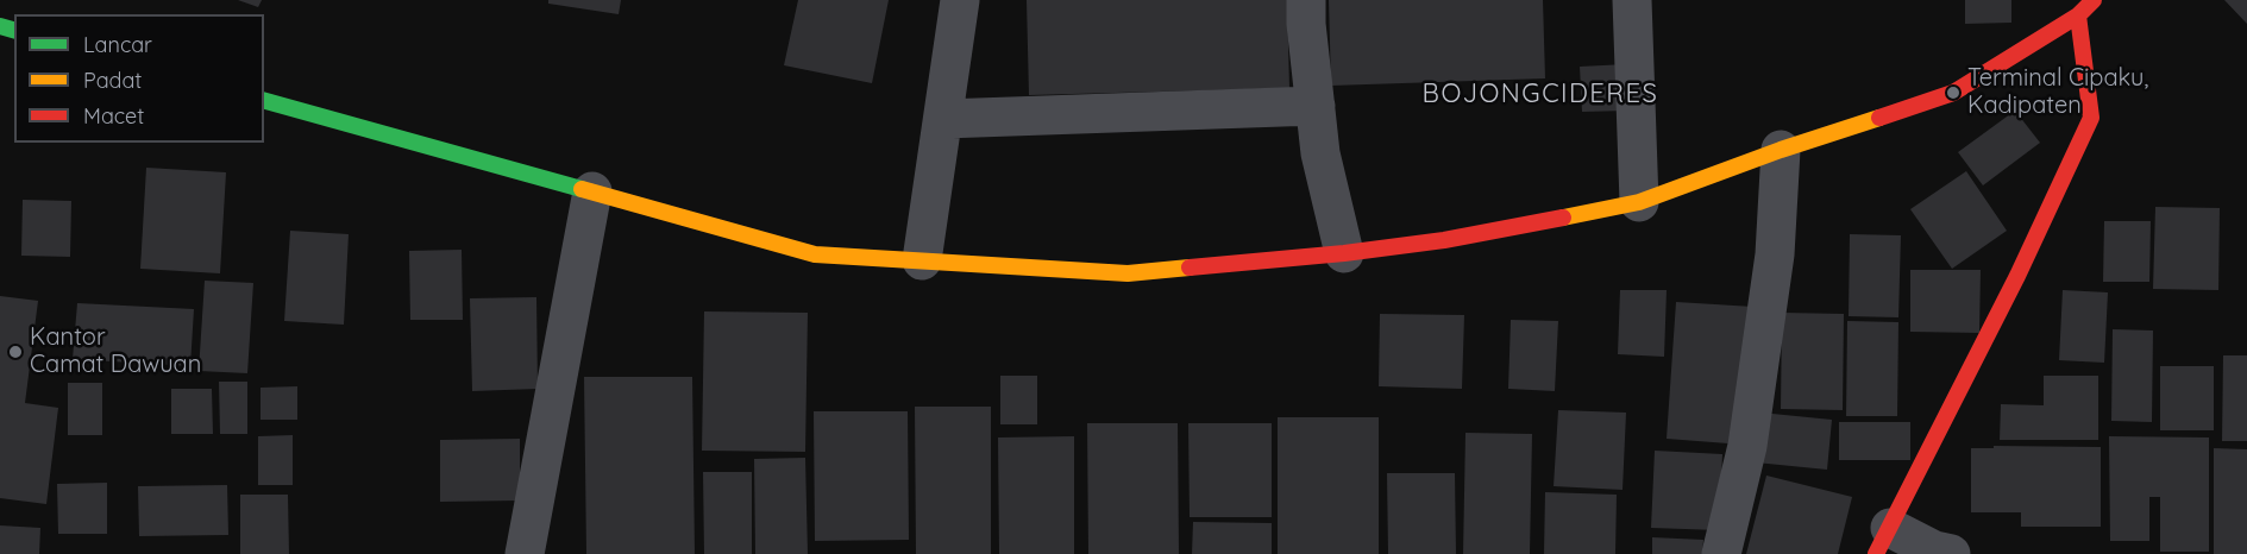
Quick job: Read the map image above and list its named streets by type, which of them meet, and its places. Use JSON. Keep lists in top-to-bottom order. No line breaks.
{"districts":["BOJONGCIDERES"],"places":["Terminal Cipaku, Kadipaten","Kantor Camat Dawuan"],"legend":["Lancar","Padat","Macet"]}
